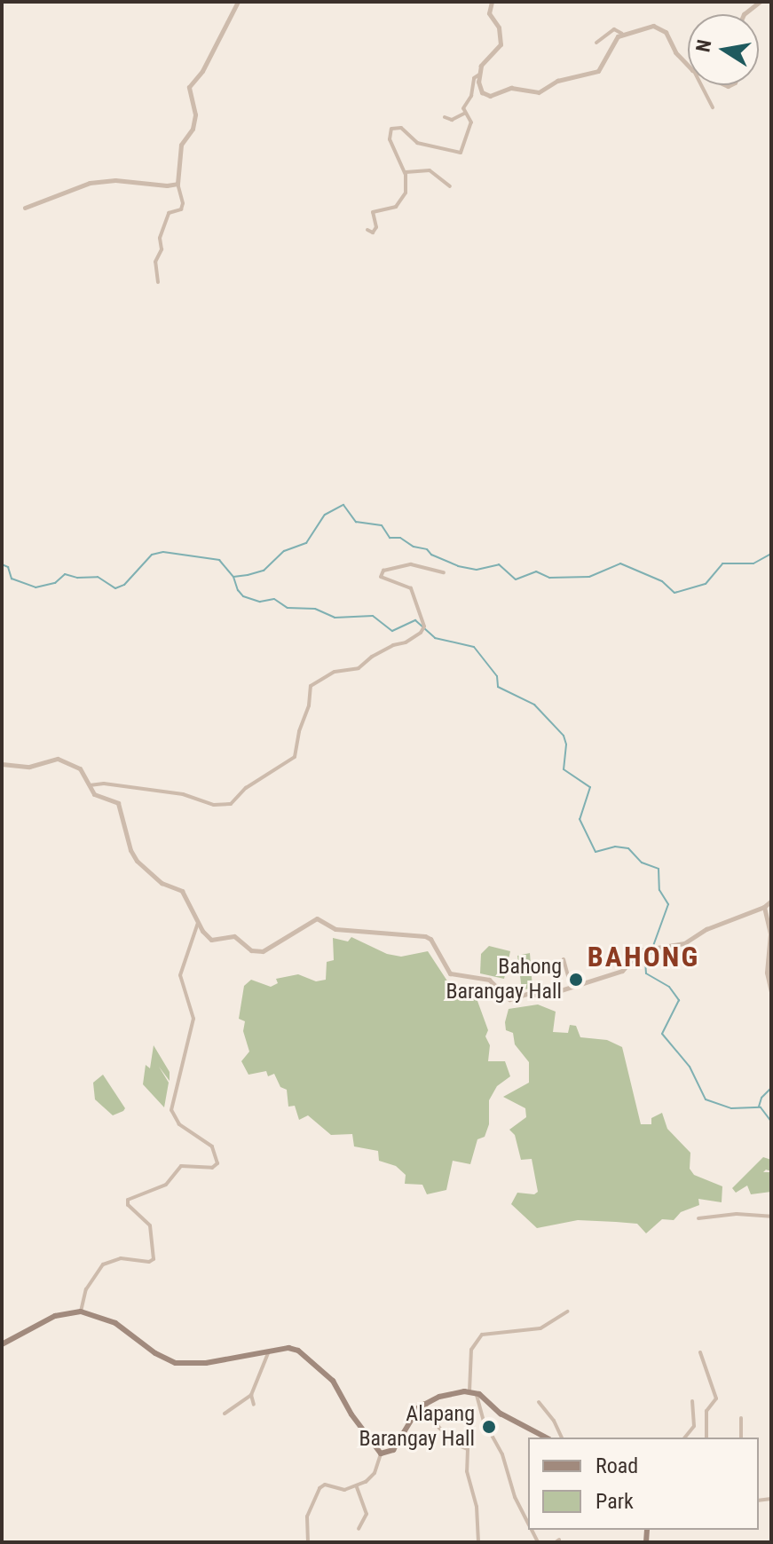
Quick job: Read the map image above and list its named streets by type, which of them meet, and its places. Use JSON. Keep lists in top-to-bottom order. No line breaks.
{"districts":["BAHONG"],"places":["Bahong Barangay Hall","Alapang Barangay Hall"],"legend":["Road","Park"],"north":"left"}
